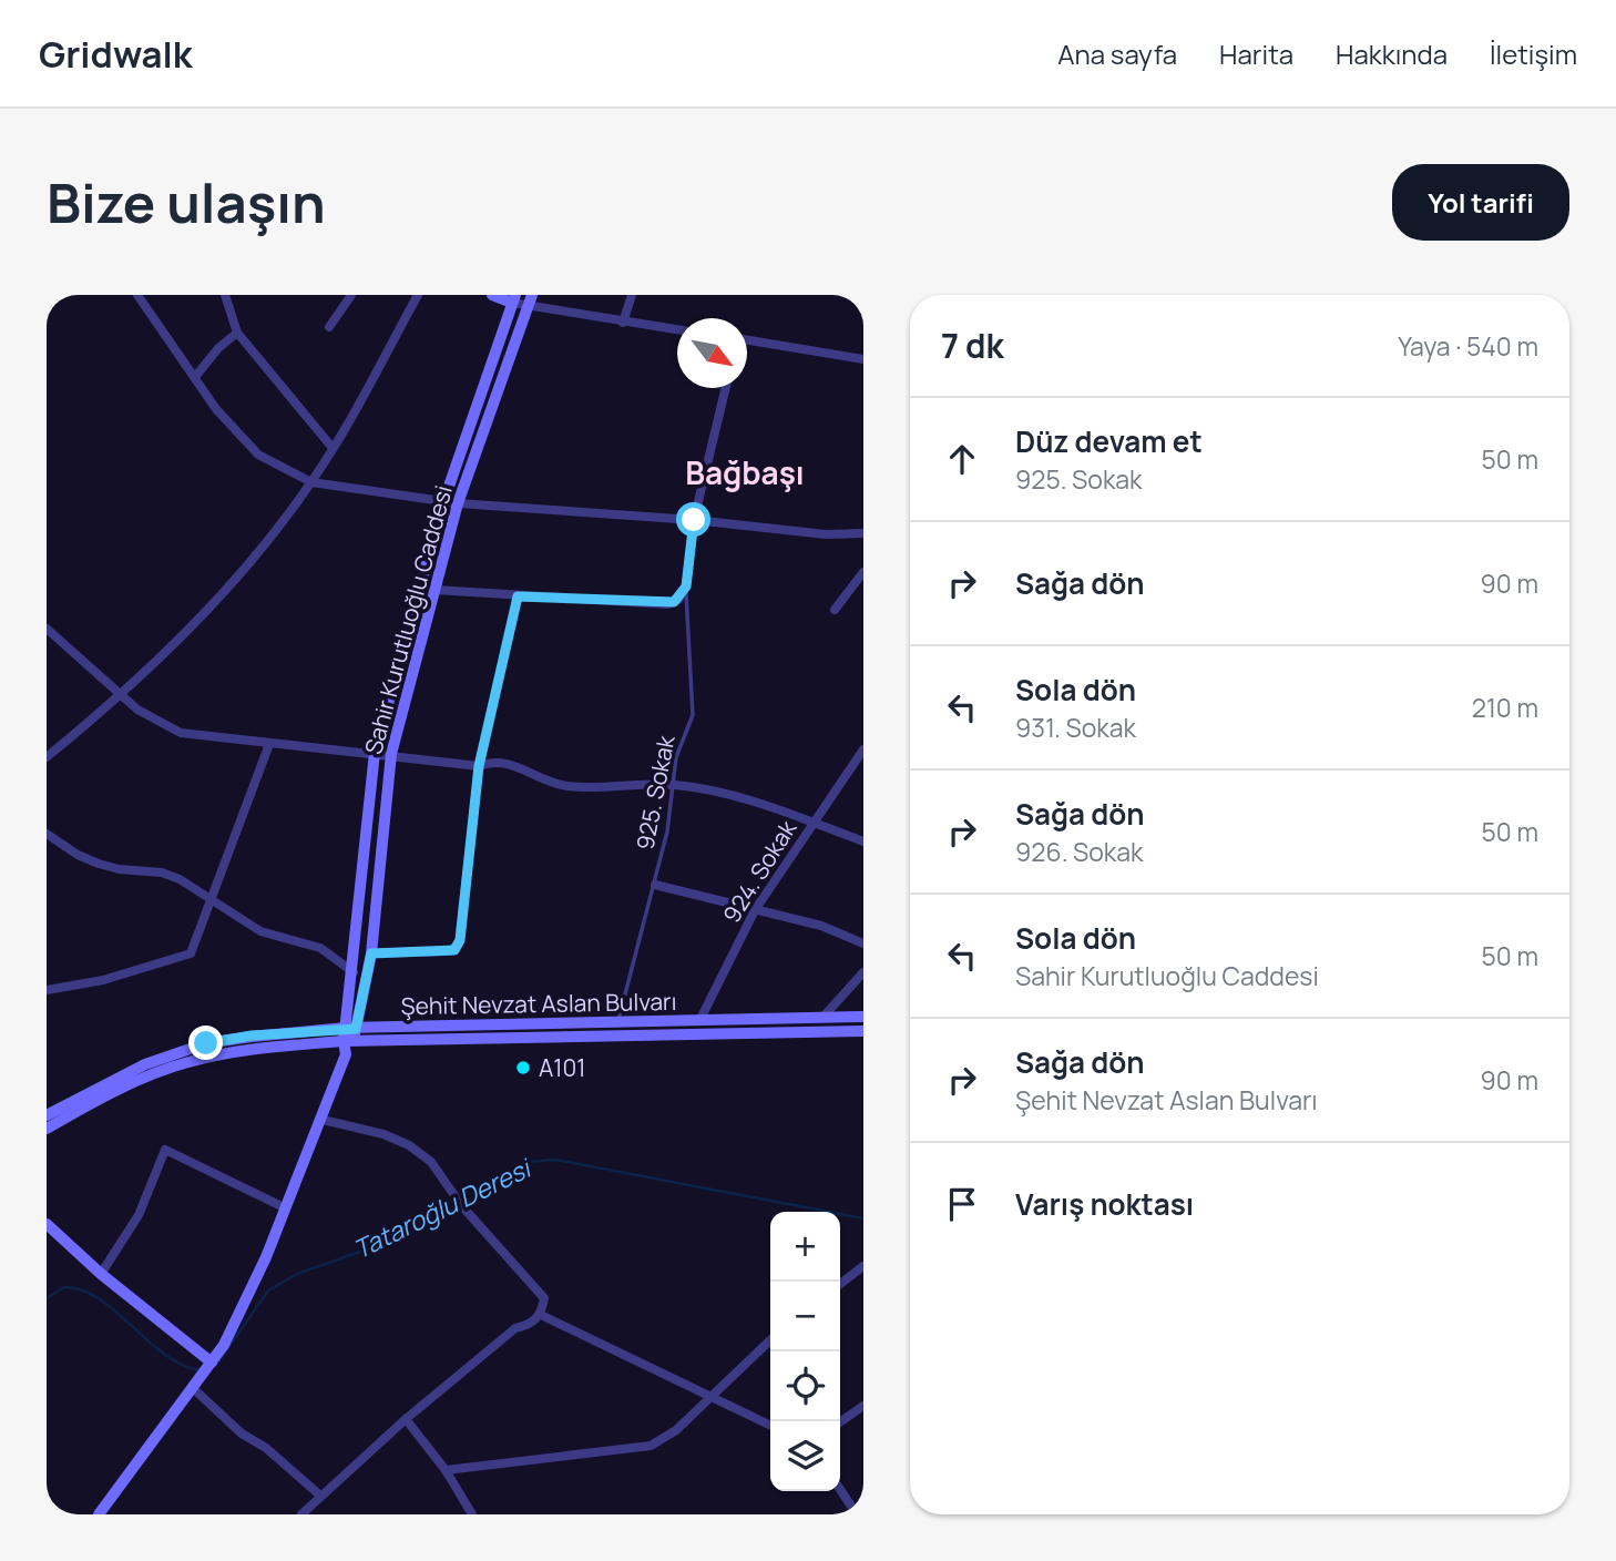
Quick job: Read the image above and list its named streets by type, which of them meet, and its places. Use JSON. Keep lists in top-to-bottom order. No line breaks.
{"streets":{"street":["Sahir Kurutluoğlu Caddesi","925. Sokak","924. Sokak","Şehit Nevzat Aslan Bulvarı"]},"crossings":[["Sahir Kurutluoğlu Caddesi","Şehit Nevzat Aslan Bulvarı"],["925. Sokak","Şehit Nevzat Aslan Bulvarı"],["924. Sokak","Şehit Nevzat Aslan Bulvarı"]],"districts":["Bağbaşı"],"water":["Tataroğlu Deresi"],"places":["A101"],"north":"bottom right","page":{"header":"Gridwalk","nav":["Ana sayfa","Harita","Hakkında","İletişim"],"buttons":"Yol tarifi","title":"Bize ulaşın","heading":["7 dk","Yaya · 540 m"],"list":[["Düz devam et","925. Sokak","50 m"],["Sağa dön","90 m"],["Sola dön","931. Sokak","210 m"],["Sağa dön","926. Sokak","50 m"],["Sola dön","Sahir Kurutluoğlu Caddesi","50 m"],["Sağa dön","Şehit Nevzat Aslan Bulvarı","90 m"],"Varış noktası"],"map_buttons":["+","−"]}}
